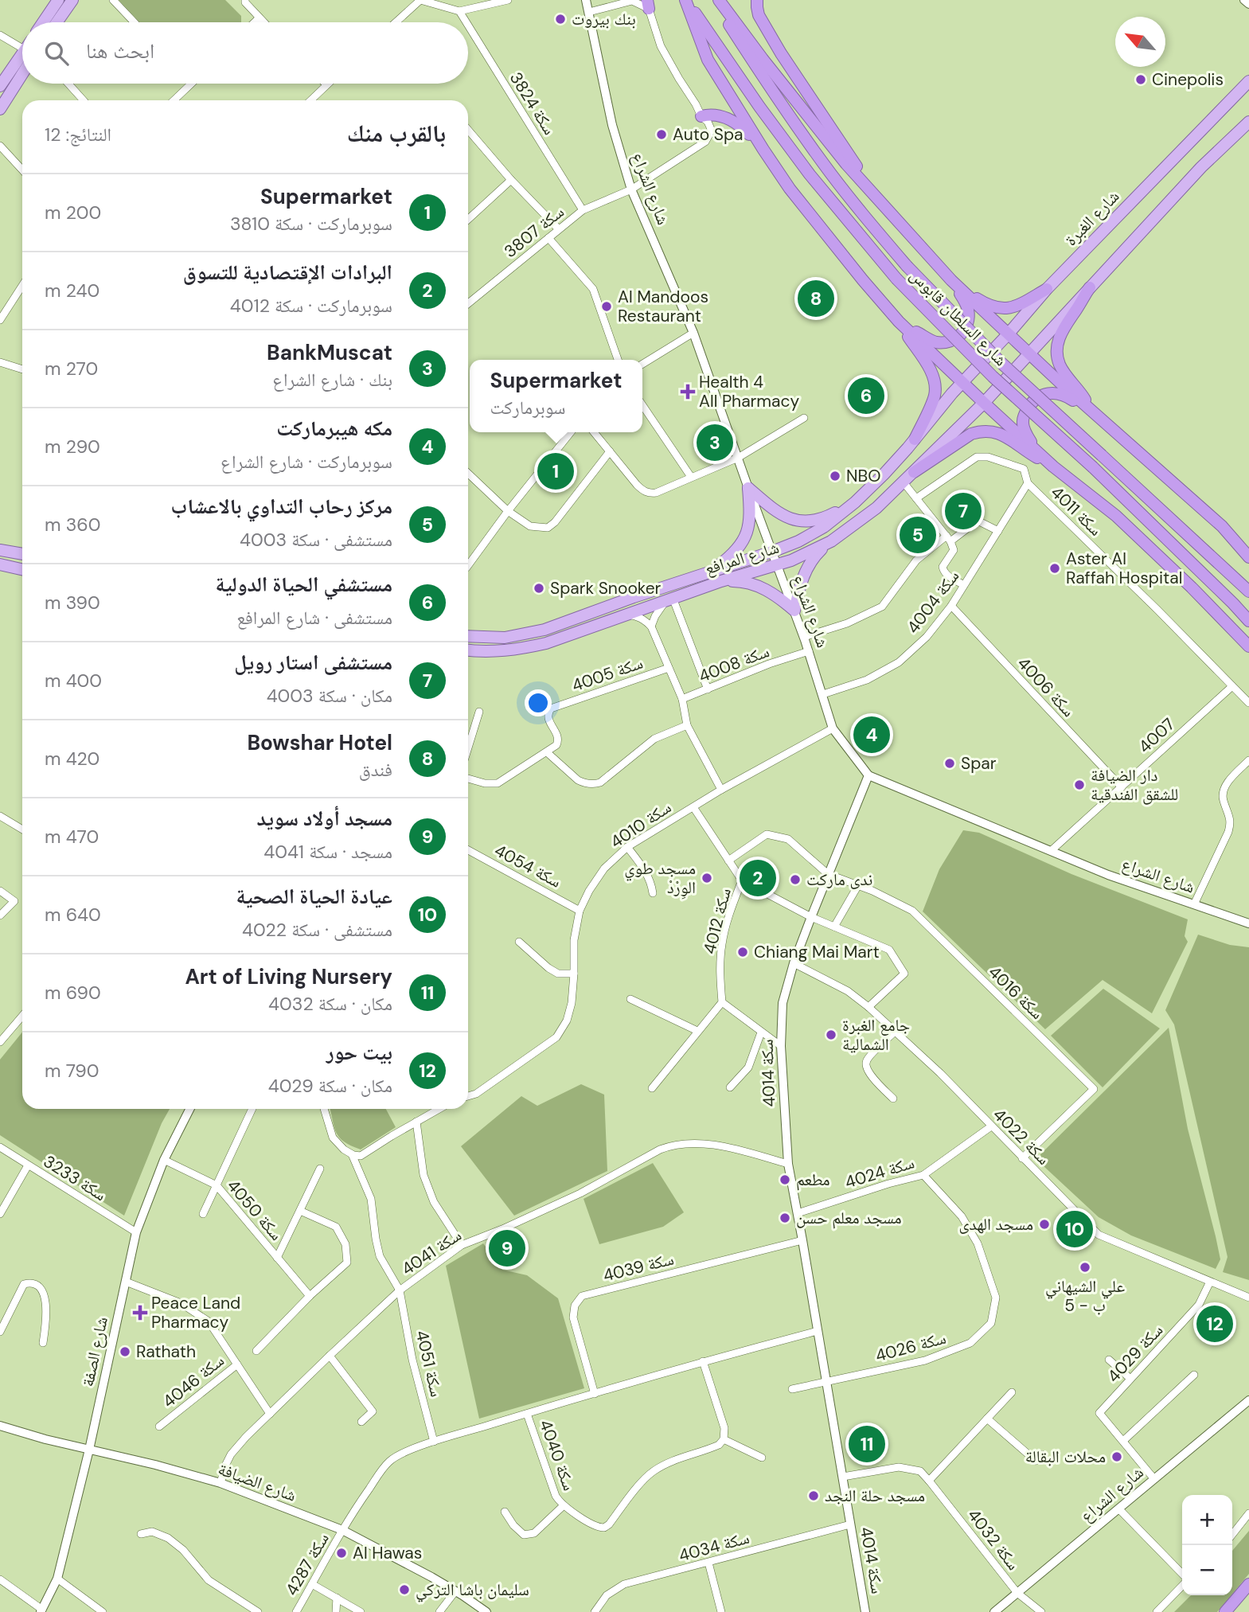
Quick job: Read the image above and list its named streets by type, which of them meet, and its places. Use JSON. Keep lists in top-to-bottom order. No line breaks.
{"streets":{"highway":["شارع السلطان قابوس"],"main road":["شارع الغبرة","شارع المرافع"],"street":["سكة 3824","شارع الشراع","سكة 3807","سكة 4011","سكة 4004","سكة 4008","سكة 4005","سكة 4006","4007","سكة 4010","سكة 4054","سكة 4012","سكة 4016","سكة 4014","سكة 4022","سكة 4024","سكة 3233","سكة 4050","سكة 4041","سكة 4039","سكة 4026","شارع الصفة","سكة 4029","سكة 4051","سكة 4046","سكة 4040","شارع الضيافة","سكة 4032","سكة 4034","سكة 4287"]},"crossings":[["سكة 3824","سكة 3807"],["شارع الشراع","سكة 3807"],["شارع الشراع","شارع المرافع"],["شارع الشراع","سكة 4004"],["شارع الشراع","سكة 4008"],["شارع الشراع","4007"],["شارع الشراع","سكة 4010"],["شارع الشراع","سكة 4014"],["شارع الشراع","سكة 4029"],["شارع الشراع","سكة 4032"],["شارع الغبرة","شارع المرافع"],["سكة 4011","سكة 4004"],["سكة 4011","4007"],["سكة 4004","سكة 4006"],["سكة 4006","4007"],["سكة 4010","سكة 4054"],["سكة 4010","سكة 4012"],["سكة 4012","سكة 4014"],["سكة 4012","سكة 4022"],["سكة 4016","سكة 4014"],["سكة 4016","سكة 4022"],["سكة 4014","سكة 4022"],["سكة 4014","سكة 4024"],["سكة 4014","سكة 4041"],["سكة 4014","سكة 4039"],["سكة 4014","سكة 4026"],["سكة 4014","سكة 4032"],["سكة 4014","سكة 4034"],["سكة 4022","سكة 4024"],["سكة 4022","سكة 4029"],["سكة 4024","سكة 4026"],["سكة 3233","شارع الصفة"],["سكة 4050","شارع الصفة"],["سكة 4041","سكة 4051"],["سكة 4041","شارع الضيافة"],["شارع الصفة","سكة 4046"],["شارع الصفة","شارع الضيافة"],["شارع الضيافة","سكة 4287"]],"places":{"other":["بنك بيروت","Cinepolis","Auto Spa","Al Mandoos Restaurant","NBO","Aster Al Raffah Hospital","Spark Snooker","Spar","دار الضيافة للشقق الفندقية","مسجد طوي الوِرْدْ","ندى ماركت","Chiang Mai Mart","جامع الغبرة الشمالية","مطعم","مسجد معلم حسن","مسجد الهدى","علي الشيهاني ب - 5","Rathath","محلات البقالة","مسجد حلة النجد","Al Hawas","سليمان باشا التركي"],"health":["Health 4 All Pharmacy","Peace Land Pharmacy"]},"north":"top left","page":{"search":"ابحث هنا","heading":["بالقرب منك","النتائج: 12"],"list":[{"mark":"1","name":"Supermarket","note":"سوبرماركت · سكة 3810","value":"200 m"},{"mark":"2","name":"البرادات الإقتصادية للتسوق","note":"سوبرماركت · سكة 4012","value":"240 m"},{"mark":"3","name":"BankMuscat","note":"بنك · شارع الشراع","value":"270 m"},{"mark":"4","name":"مكه هيبرماركت","note":"سوبرماركت · شارع الشراع","value":"290 m"},{"mark":"5","name":"مركز رحاب التداوي بالاعشاب","note":"مستشفى · سكة 4003","value":"360 m"},{"mark":"6","name":"مستشفي الحياة الدولية","note":"مستشفى · شارع المرافع","value":"390 m"},{"mark":"7","name":"مستشفى استار رويل","note":"مكان · سكة 4003","value":"400 m"},{"mark":"8","name":"Bowshar Hotel","note":"فندق","value":"420 m"},{"mark":"9","name":"مسجد أولاد سويد","note":"مسجد · سكة 4041","value":"470 m"},{"mark":"10","name":"عيادة الحياة الصحية","note":"مستشفى · سكة 4022","value":"640 m"},{"mark":"11","name":"Art of Living Nursery","note":"مكان · سكة 4032","value":"690 m"},{"mark":"12","name":"بيت حور","note":"مكان · سكة 4029","value":"790 m"}],"pins":["8","6","3","1","7","5","4","2","10","9","12","11"],"popup":["Supermarket","سوبرماركت"],"map_buttons":["+","−"]}}
